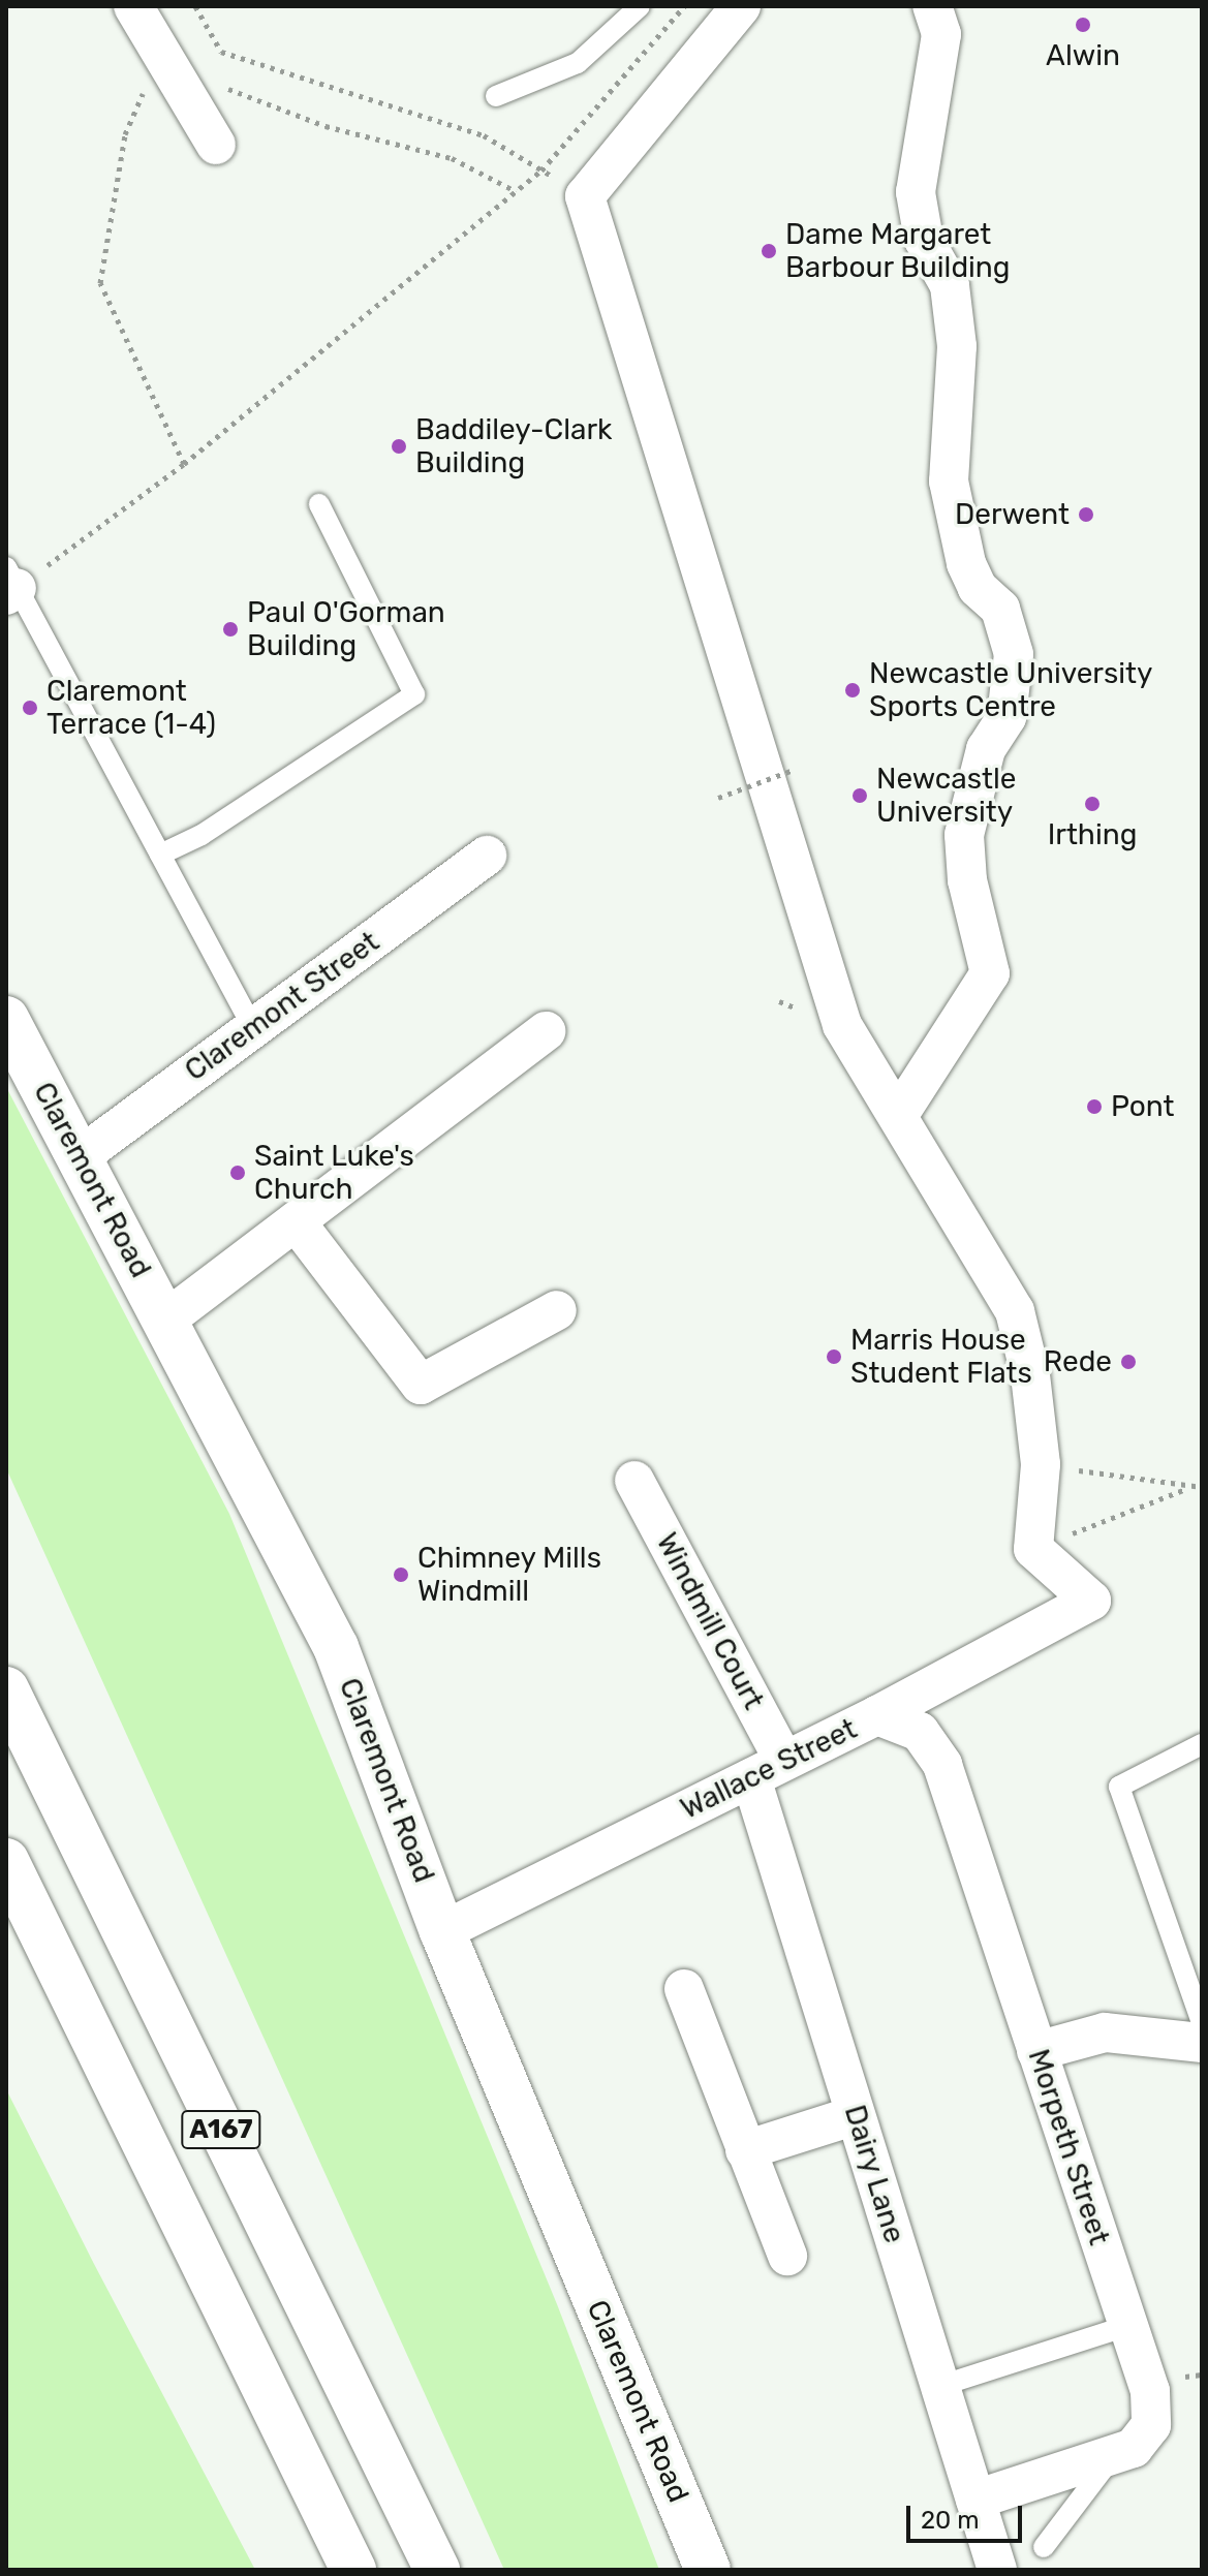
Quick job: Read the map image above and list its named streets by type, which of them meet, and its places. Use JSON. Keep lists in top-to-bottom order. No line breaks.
{"streets":{"main road":["Claremont Road","A167"],"street":["Claremont Street","Windmill Court","Wallace Street","Morpeth Street","Dairy Lane"]},"crossings":[["Claremont Street","Claremont Road"],["Claremont Road","Wallace Street"],["Windmill Court","Wallace Street"],["Windmill Court","Dairy Lane"],["Wallace Street","Morpeth Street"],["Wallace Street","Dairy Lane"],["Morpeth Street","Dairy Lane"]],"places":["Alwin","Dame Margaret Barbour Building","Baddiley-Clark Building","Derwent","Paul O'Gorman Building","Newcastle University Sports Centre","Claremont Terrace (1-4)","Newcastle University","Irthing","Pont","Saint Luke's Church","Marris House Student Flats","Rede","Chimney Mills Windmill"],"scale_bar":"20 m"}
